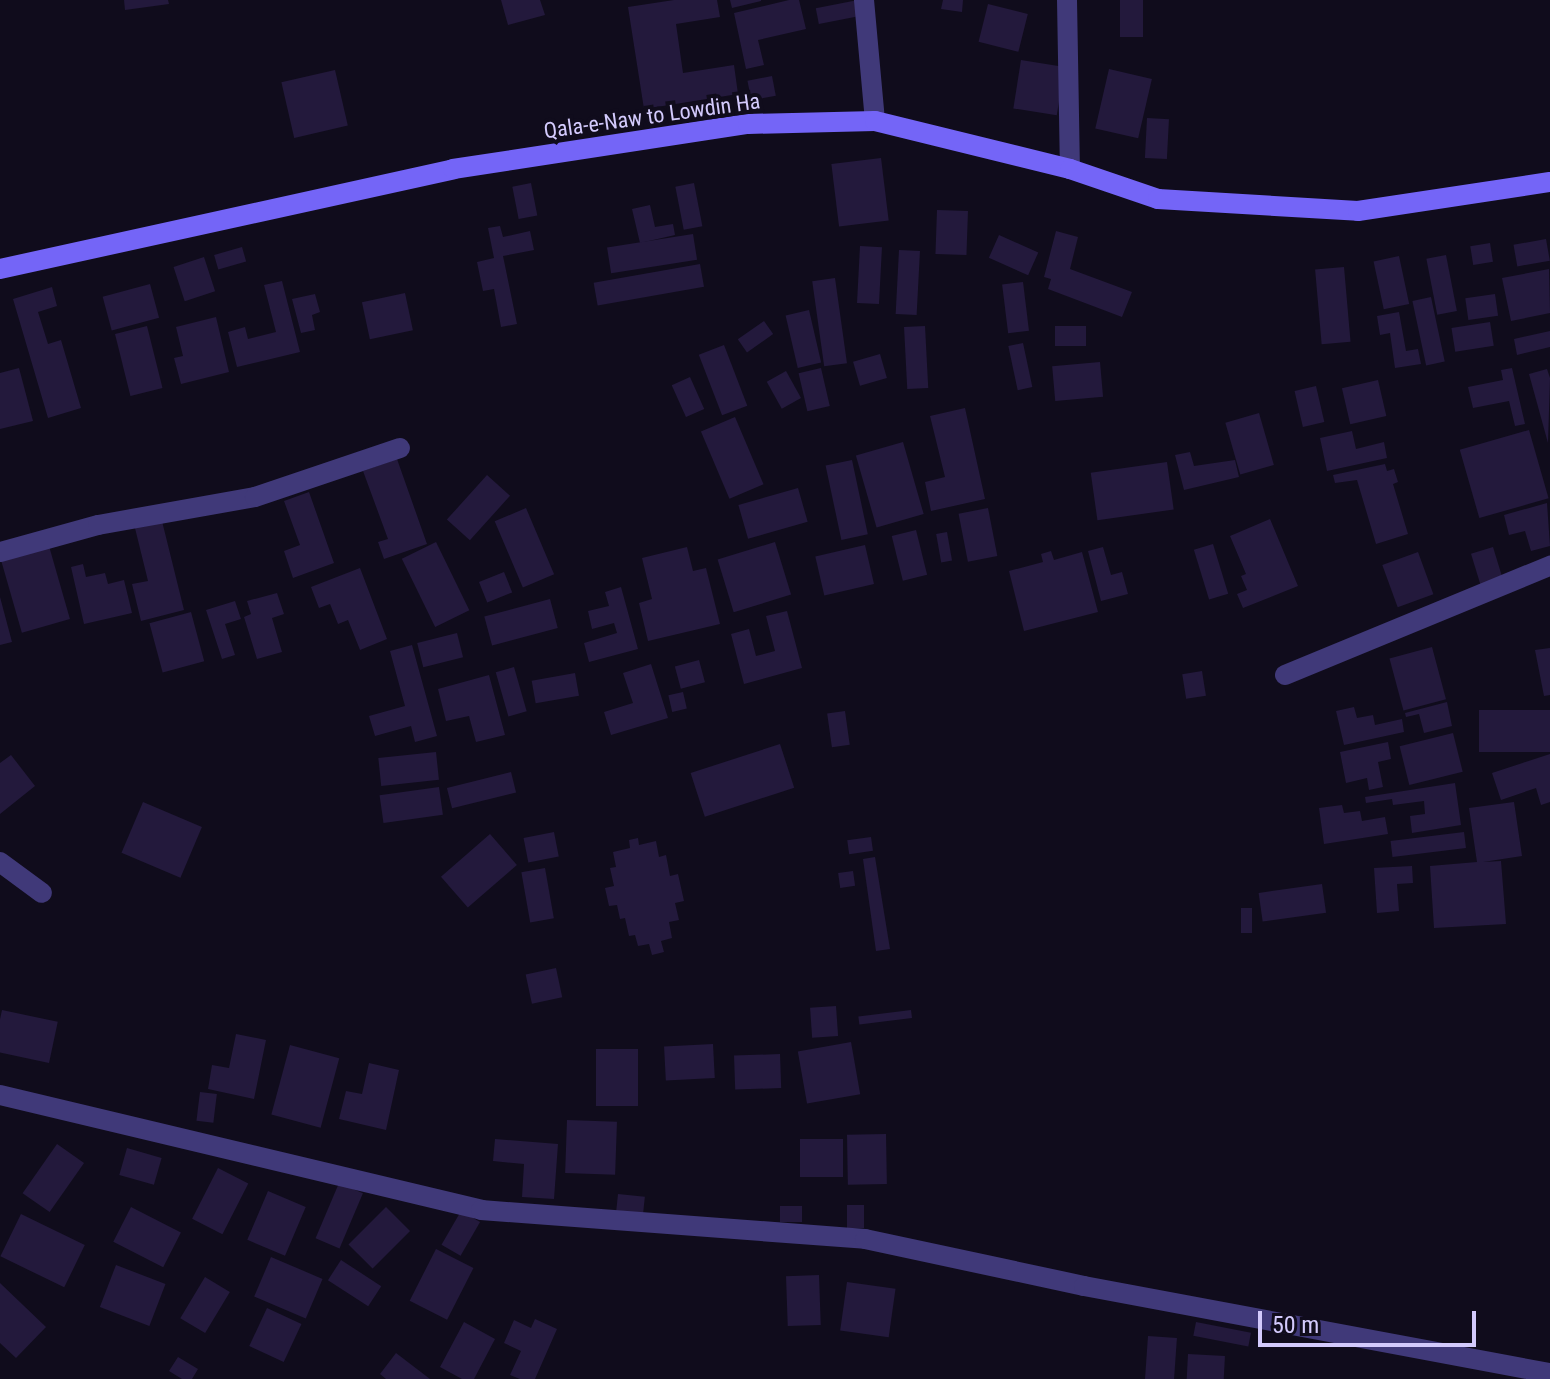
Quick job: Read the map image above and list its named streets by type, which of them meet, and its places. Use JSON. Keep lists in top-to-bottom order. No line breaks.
{"streets":{"main road":["Qala-e-Naw to Lowdin Ha"]},"scale_bar":"50 m"}
